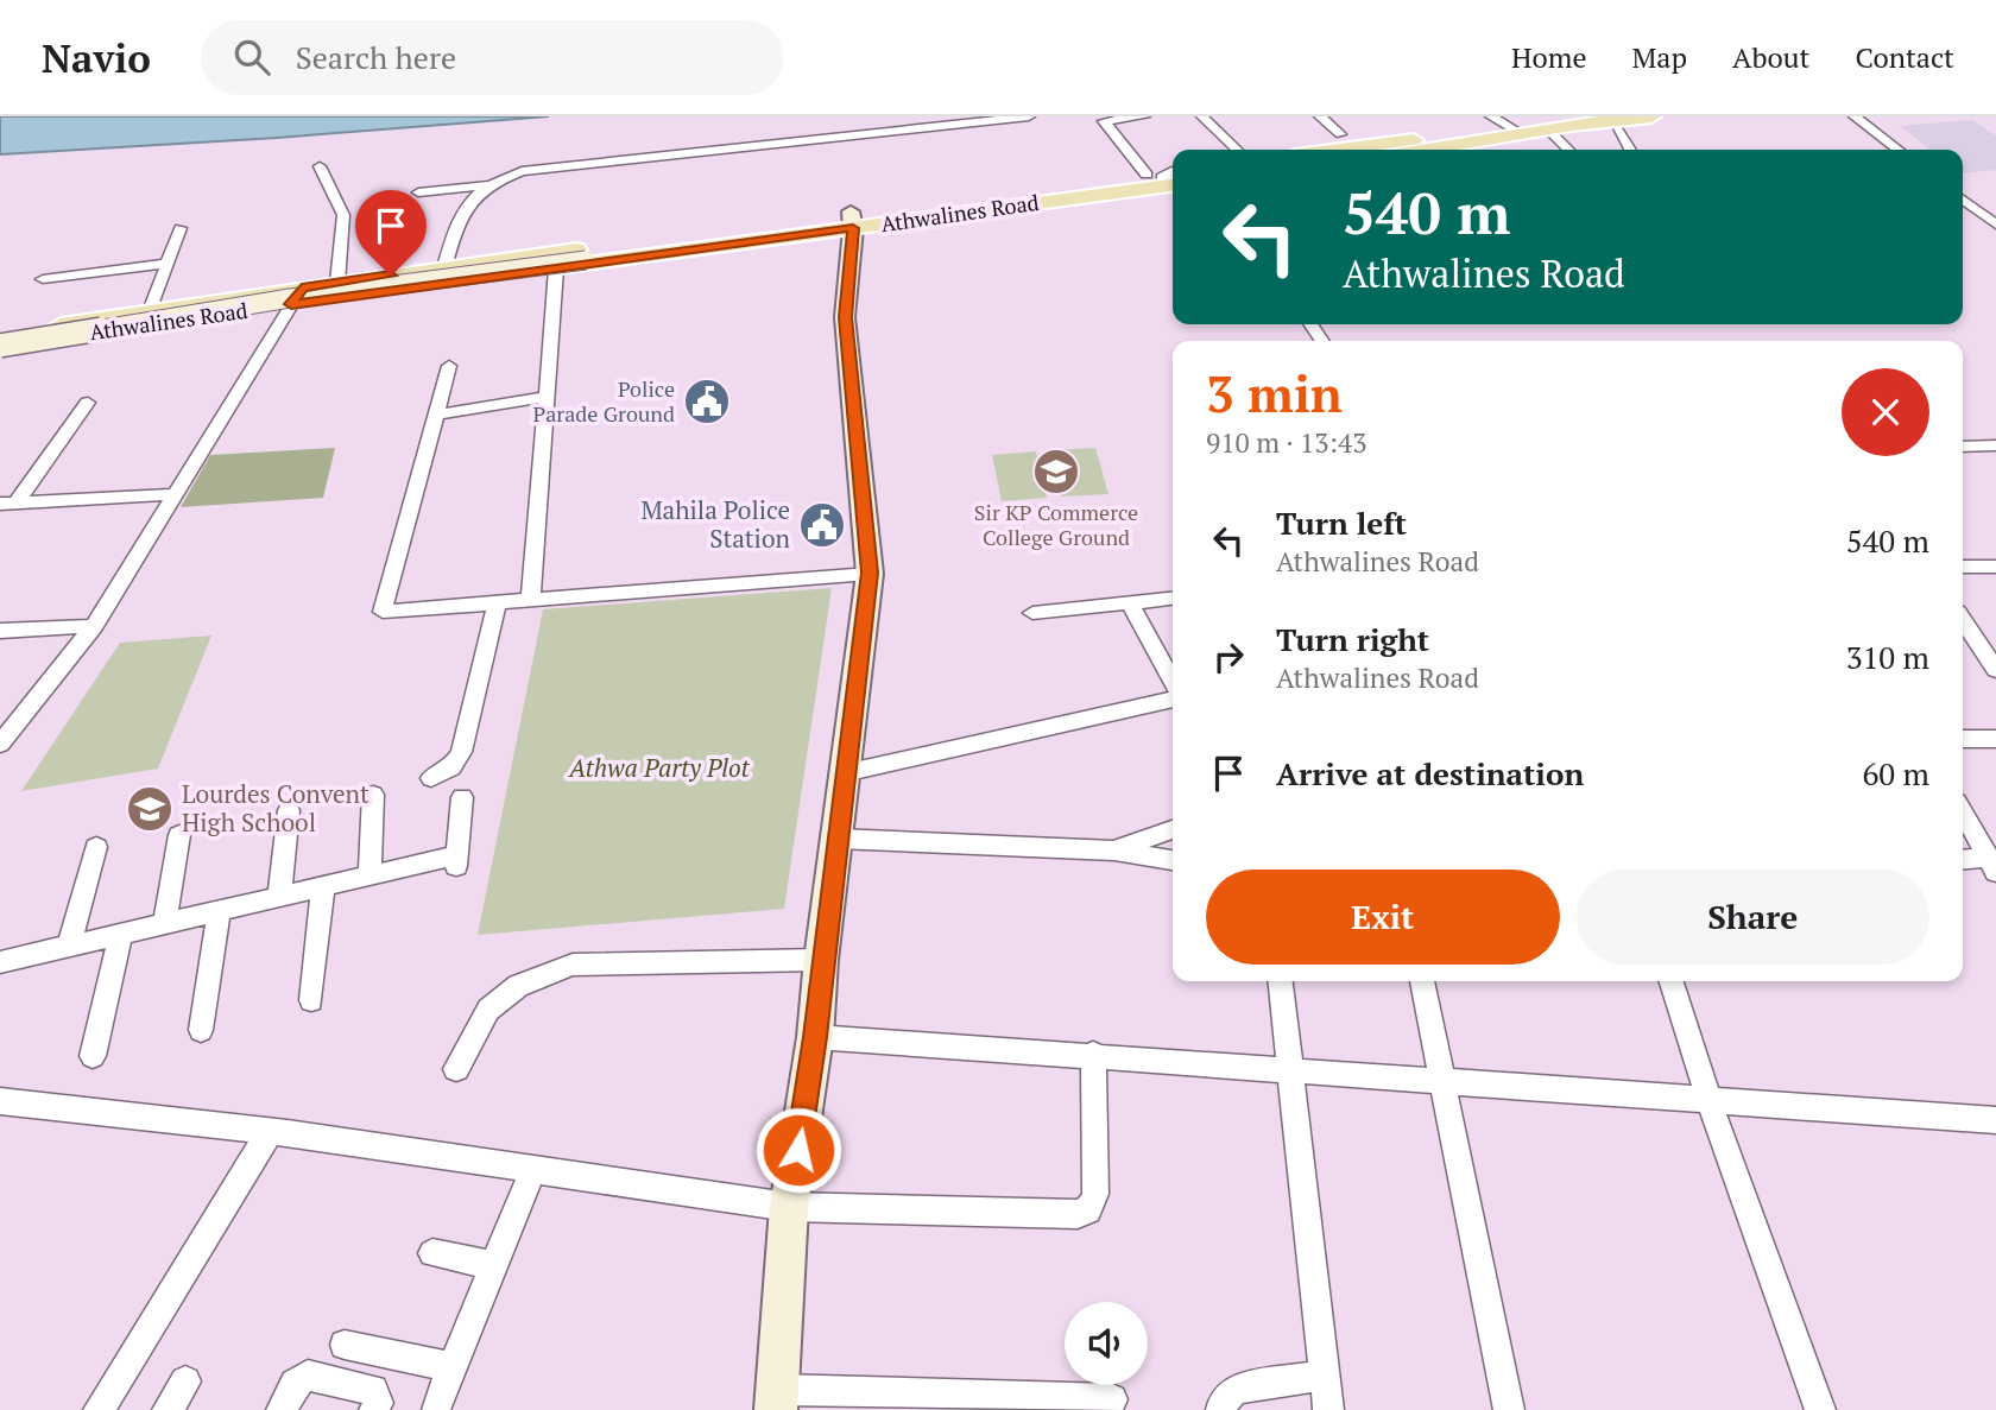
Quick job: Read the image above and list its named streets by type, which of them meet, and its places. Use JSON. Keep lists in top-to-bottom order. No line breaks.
{"streets":{"main road":["Athwalines Road"]},"parks":["Athwa Party Plot"],"places":{"public building":["Police Parade Ground","Mahila Police Station"],"school or university":["Sir KP Commerce College Ground","Lourdes Convent High School"]},"page":{"header":"Navio","search":"Search here","nav":["Home","Map","About","Contact"],"turn":["540 m","Athwalines Road"],"heading":["3 min","910 m · 13:43"],"list":[{"name":"Turn left","note":"Athwalines Road","value":"540 m"},{"name":"Turn right","note":"Athwalines Road","value":"310 m"},{"name":"Arrive at destination","value":"60 m"}],"buttons":["Exit","Share"]}}
